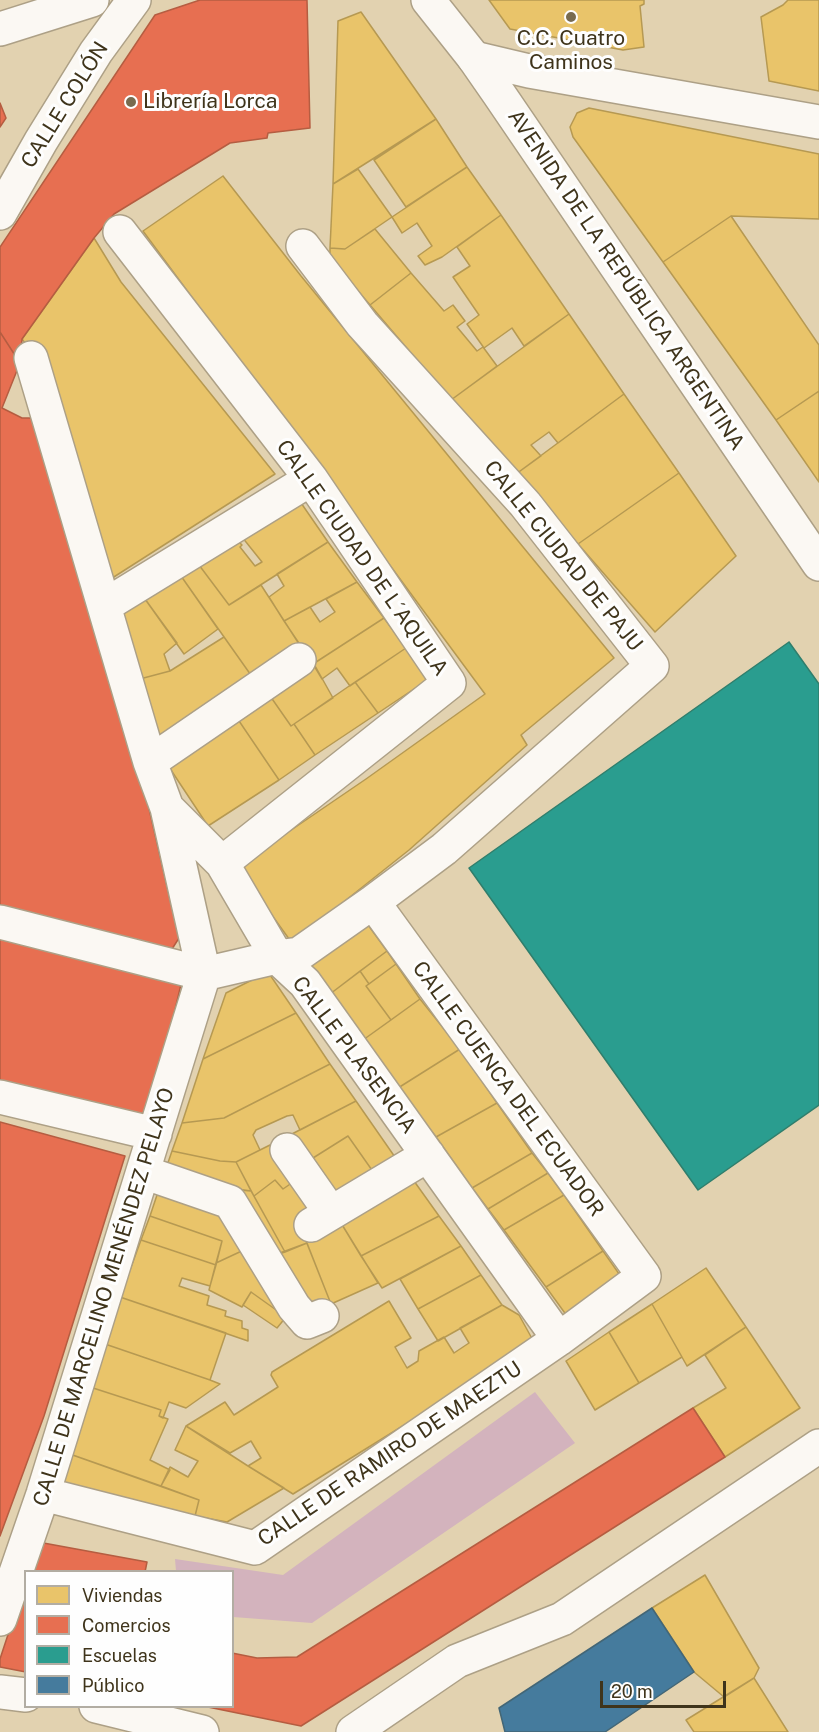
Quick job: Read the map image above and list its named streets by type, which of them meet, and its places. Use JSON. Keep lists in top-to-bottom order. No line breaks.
{"streets":{"street":["CALLE COLÓN","AVENIDA DE LA REPÚBLICA ARGENTINA","CALLE CIUDAD DE PAJU","CALLE CIUDAD DE L´AQUILA","CALLE PLASENCIA","CALLE CUENCA DEL ECUADOR","CALLE DE MARCELINO MENÉNDEZ PELAYO","CALLE DE RAMIRO DE MAEZTU"]},"crossings":[["CALLE CIUDAD DE PAJU","CALLE PLASENCIA"],["CALLE CIUDAD DE PAJU","CALLE CUENCA DEL ECUADOR"],["CALLE CIUDAD DE PAJU","CALLE DE MARCELINO MENÉNDEZ PELAYO"],["CALLE CIUDAD DE L´AQUILA","CALLE DE MARCELINO MENÉNDEZ PELAYO"],["CALLE PLASENCIA","CALLE DE MARCELINO MENÉNDEZ PELAYO"],["CALLE PLASENCIA","CALLE DE RAMIRO DE MAEZTU"],["CALLE CUENCA DEL ECUADOR","CALLE DE RAMIRO DE MAEZTU"],["CALLE DE MARCELINO MENÉNDEZ PELAYO","CALLE DE RAMIRO DE MAEZTU"]],"places":["C.C. Cuatro Caminos","Librería Lorca"],"legend":["Viviendas","Comercios","Escuelas","Público"],"scale_bar":"20 m"}
